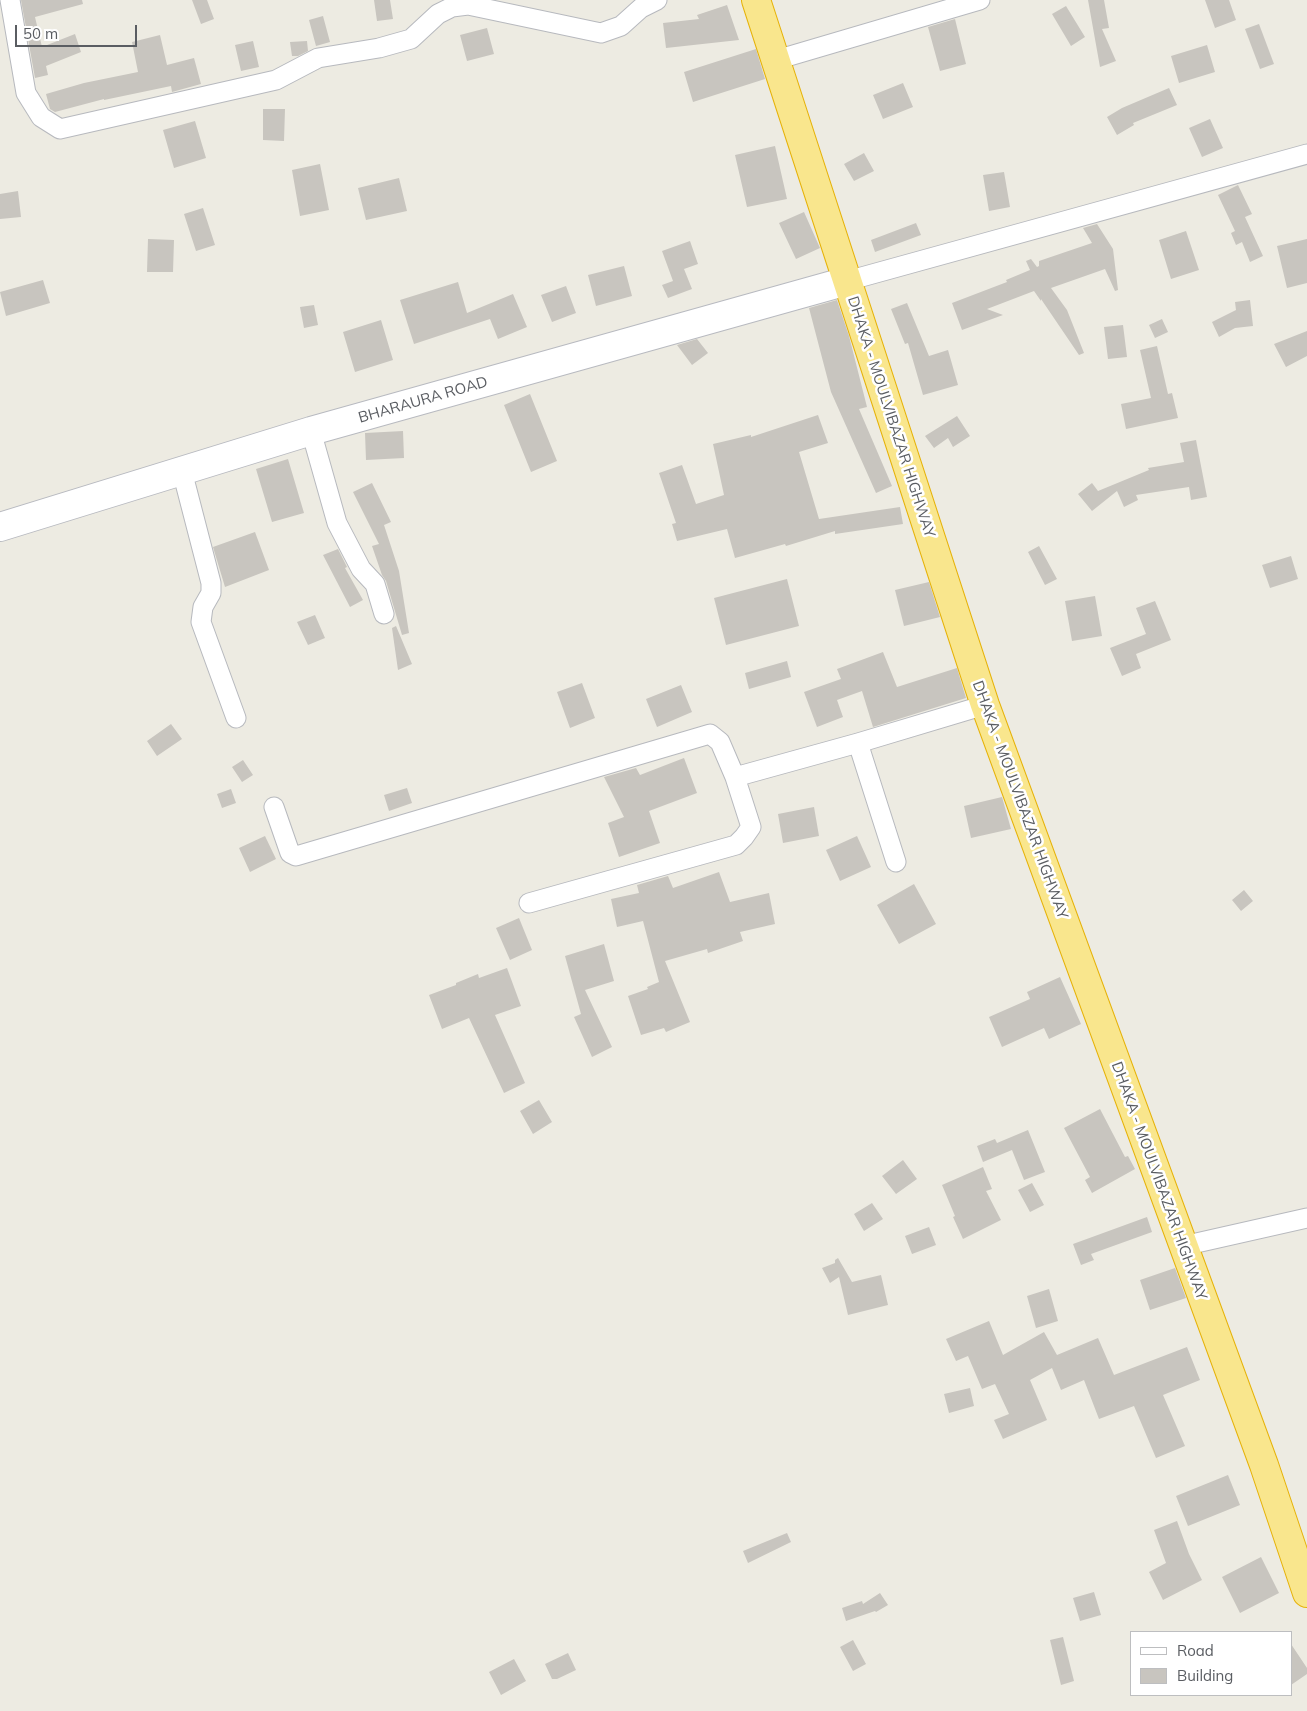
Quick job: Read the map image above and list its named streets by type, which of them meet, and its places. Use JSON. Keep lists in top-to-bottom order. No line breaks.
{"streets":{"highway":["DHAKA - MOULVIBAZAR HIGHWAY"],"main road":["BHARAURA ROAD"]},"crossings":[["BHARAURA ROAD","DHAKA - MOULVIBAZAR HIGHWAY"]],"legend":["Road","Building"],"scale_bar":"50 m"}
